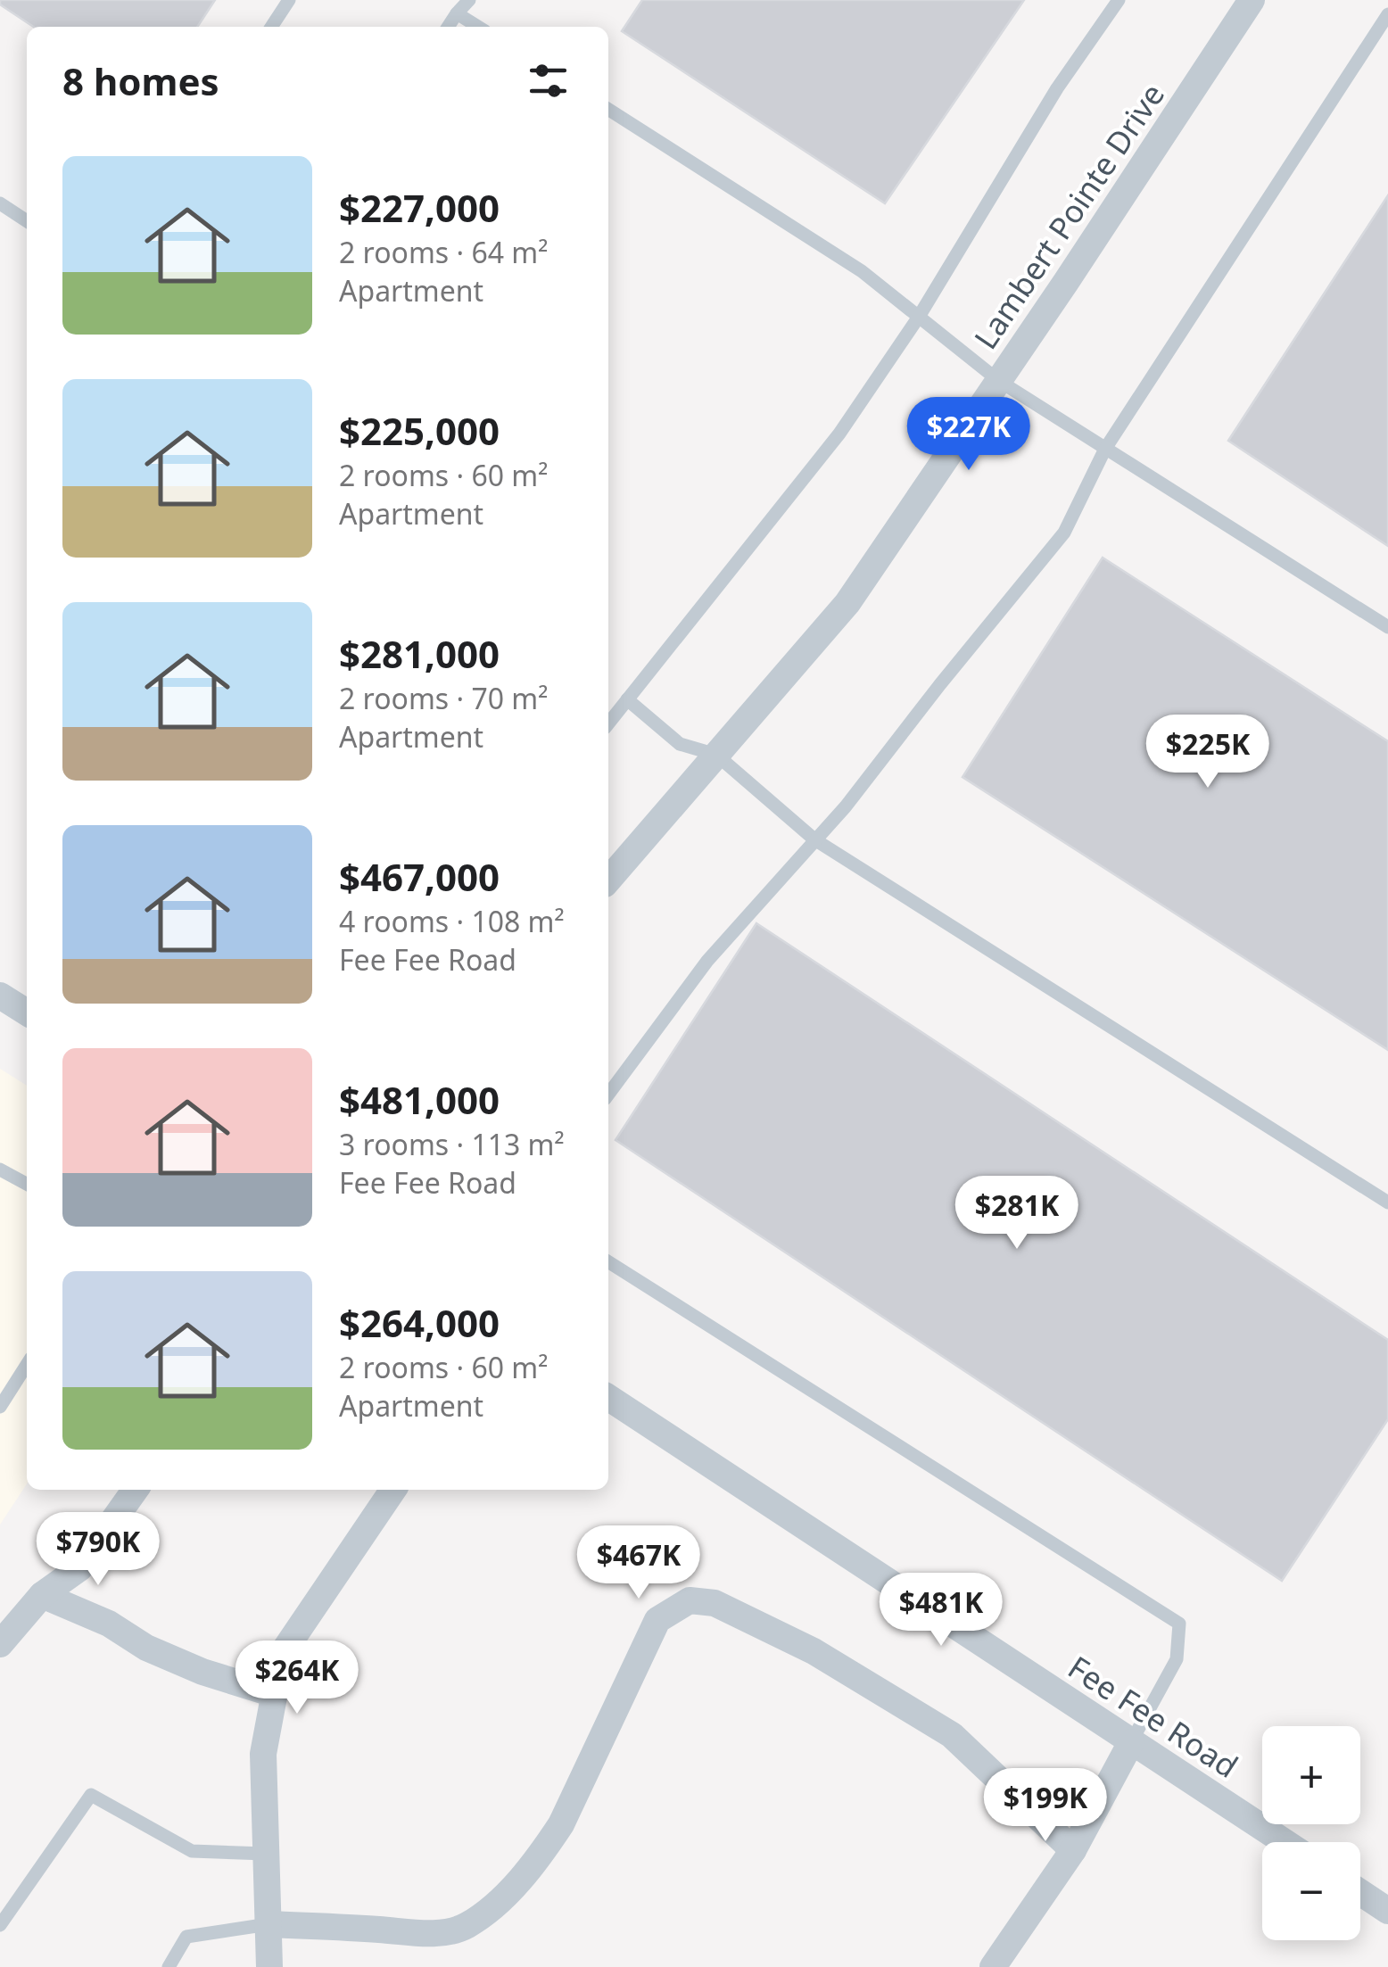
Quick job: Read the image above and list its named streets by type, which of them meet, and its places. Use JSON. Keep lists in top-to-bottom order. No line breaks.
{"streets":{"street":["Lambert Pointe Drive","Fee Fee Road"]},"page":{"heading":"8 homes","list":[{"name":"$227,000","note":"2 rooms · 64 m² · Apartment"},{"name":"$225,000","note":"2 rooms · 60 m² · Apartment"},{"name":"$281,000","note":"2 rooms · 70 m² · Apartment"},{"name":"$467,000","note":"4 rooms · 108 m² · Fee Fee Road"},{"name":"$481,000","note":"3 rooms · 113 m² · Fee Fee Road"},{"name":"$264,000","note":"2 rooms · 60 m² · Apartment"}],"price":["$227K","$225K","$281K","$790K","$467K","$481K","$264K","$199K"],"map_buttons":["+","−"]}}
